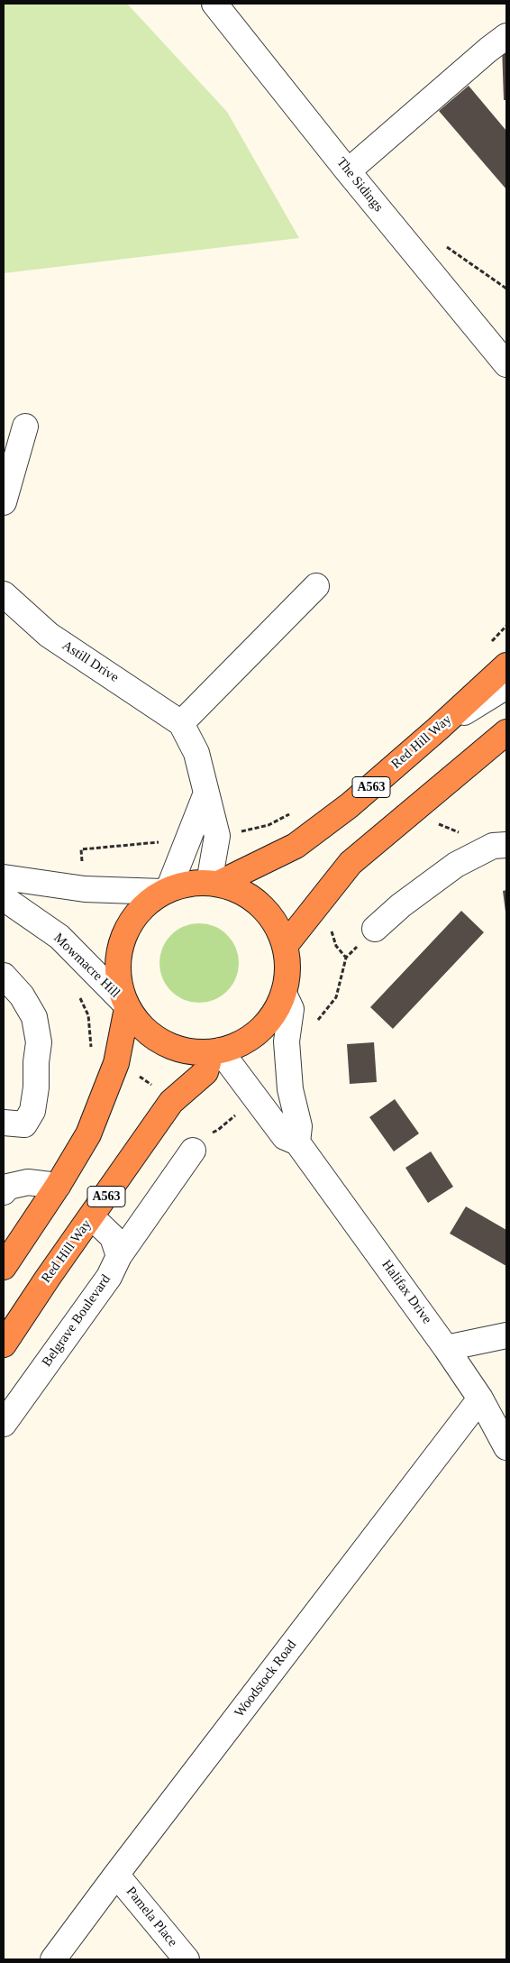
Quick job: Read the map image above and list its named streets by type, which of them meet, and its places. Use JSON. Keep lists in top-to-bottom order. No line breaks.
{"streets":{"highway":["Red Hill Way","A563"],"street":["The Sidings","Astill Drive","Mowmacre Hill","Halifax Drive","Belgrave Boulevard","Woodstock Road","Pamela Place"]},"crossings":[["Astill Drive","Red Hill Way"],["Red Hill Way","Halifax Drive"],["Halifax Drive","Woodstock Road"],["Woodstock Road","Pamela Place"]]}
